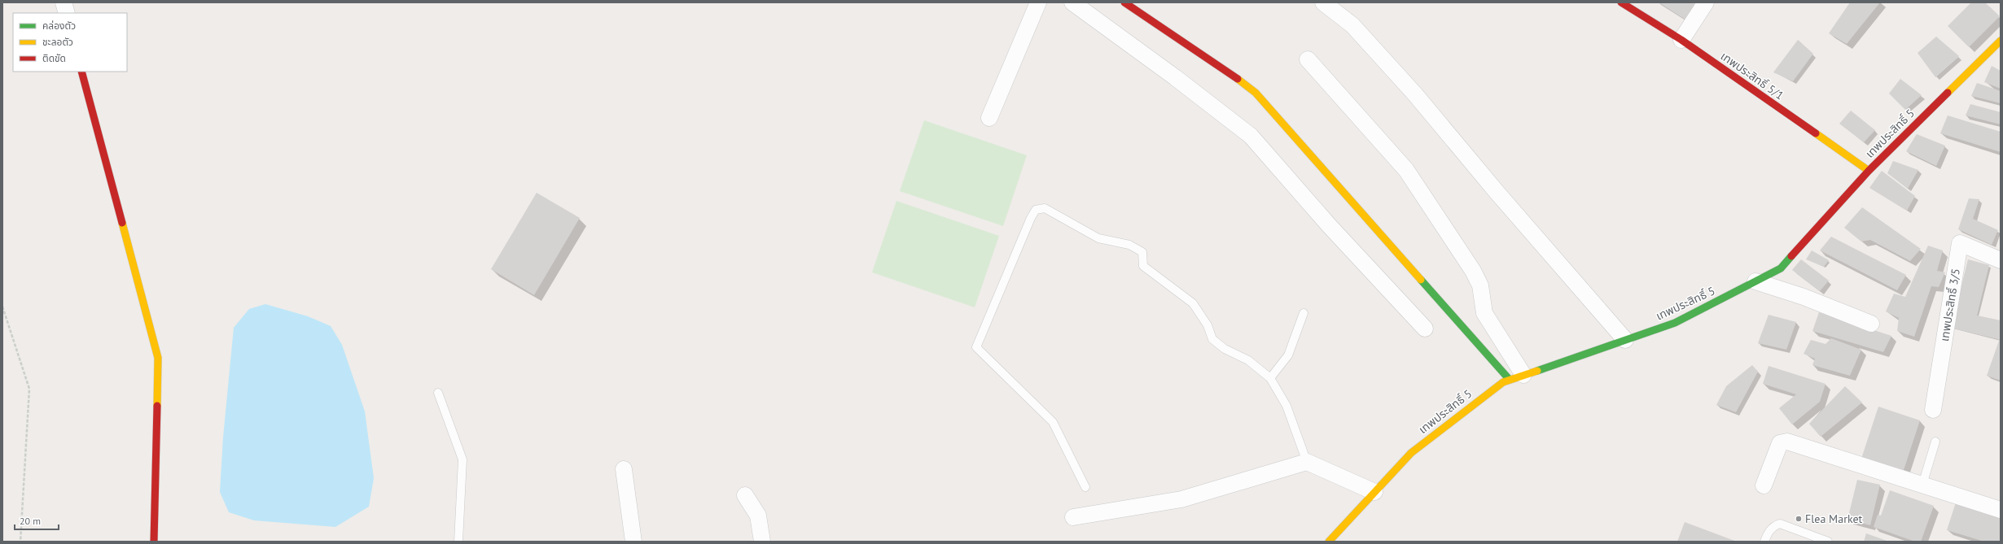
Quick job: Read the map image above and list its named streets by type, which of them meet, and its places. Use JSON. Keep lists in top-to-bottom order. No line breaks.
{"streets":{"street":["เทพประสิทธิ์ 5/1","เทพประสิทธิ์ 5","เทพประสิทธิ์ 3/5"]},"crossings":[["เทพประสิทธิ์ 5/1","เทพประสิทธิ์ 5"]],"places":["Flea Market"],"legend":["คล่องตัว","ชะลอตัว","ติดขัด"],"scale_bar":"20 m"}
